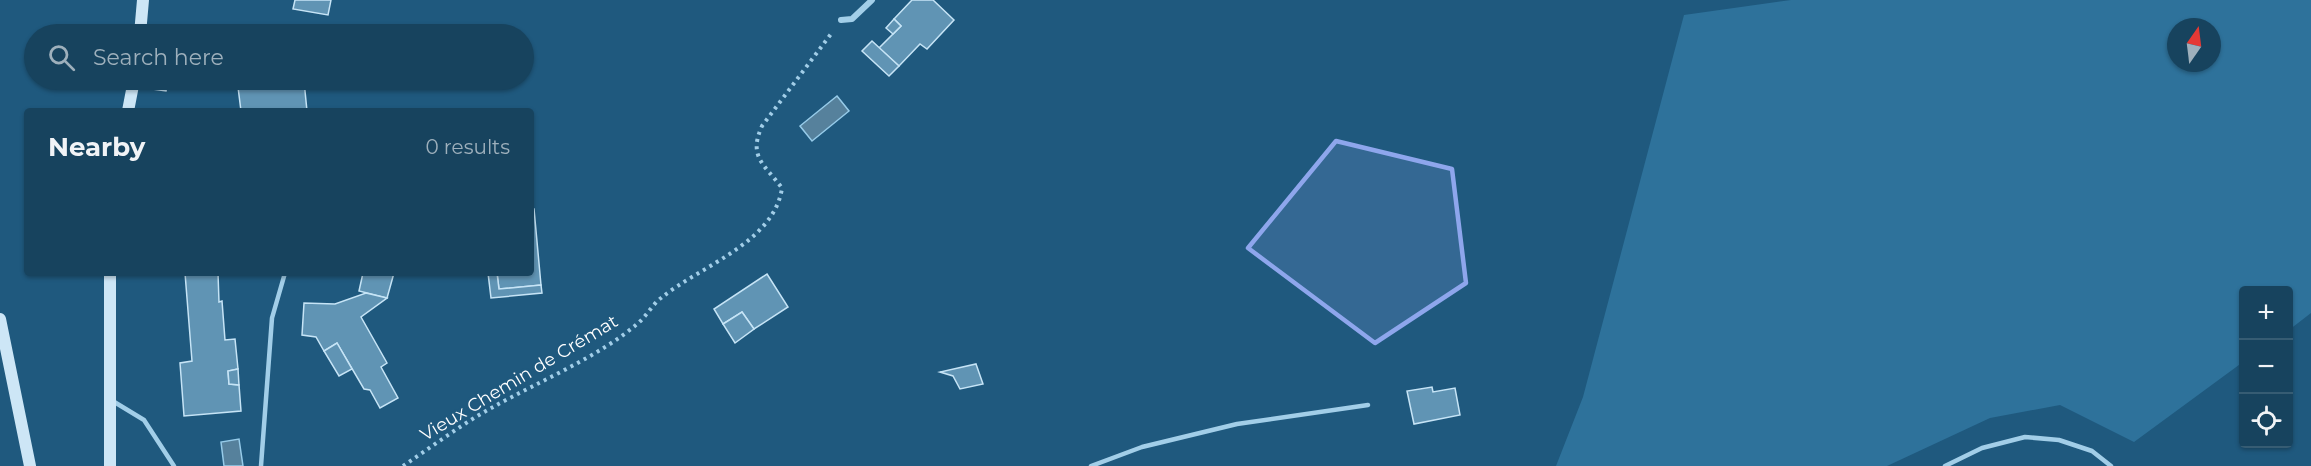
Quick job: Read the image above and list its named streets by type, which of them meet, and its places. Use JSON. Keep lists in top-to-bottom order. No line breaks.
{"streets":{"path":["Vieux Chemin de Crémat"]},"north":"top","page":{"search":"Search here","heading":["Nearby","0 results"],"map_buttons":["+","−"]}}
